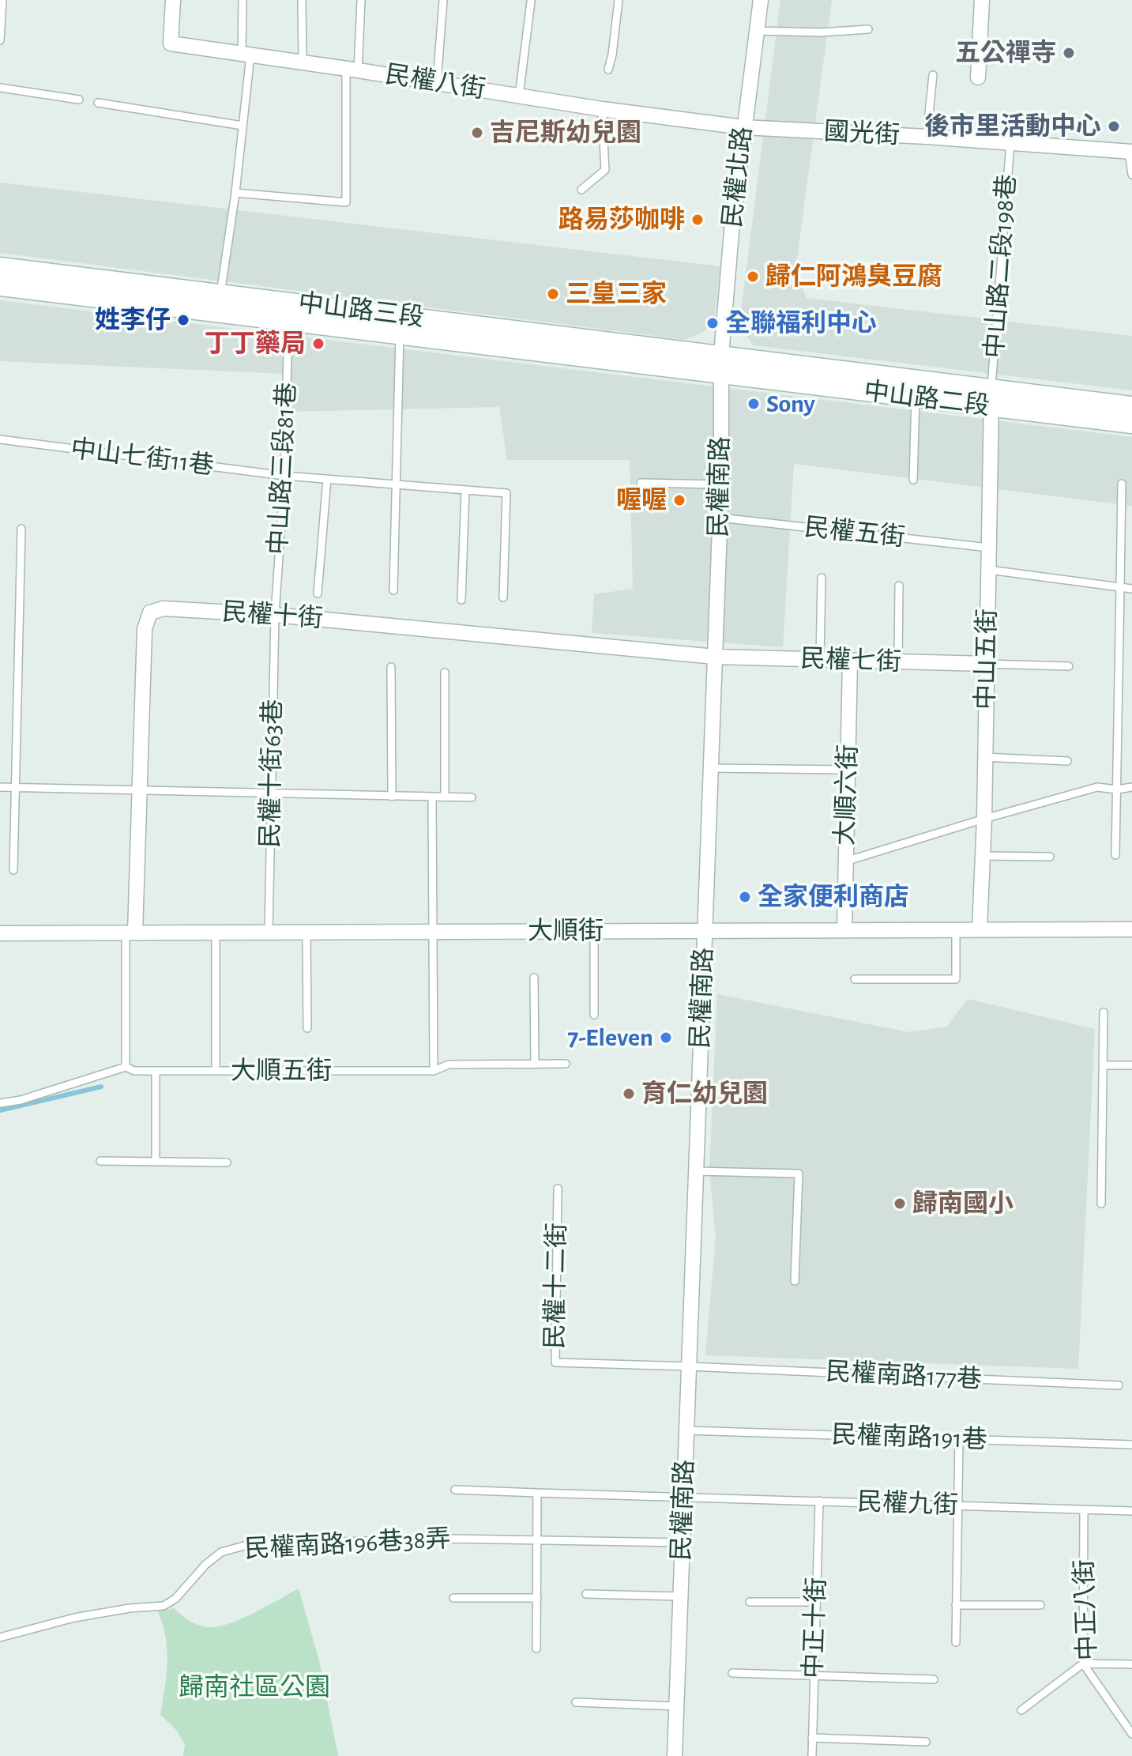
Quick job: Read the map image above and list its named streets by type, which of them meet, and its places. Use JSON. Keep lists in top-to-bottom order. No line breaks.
{"streets":{"main road":["中山路三段","中山路二段"],"street":["民權八街","國光街","民權北路","民權南路","民權十街","中山五街","民權七街","大順六街","大順街"],"lane":["中山路二段198巷","中山七街11巷","中山路三段81巷","民權五街","民權十街63巷","大順五街","民權十二街","民權南路177巷","民權南路191巷","民權九街","民權南路196巷38弄","中正八街","中正十街"]},"crossings":[["民權八街","國光街"],["民權八街","民權北路"],["國光街","民權北路"],["國光街","中山路二段198巷"],["民權北路","中山路三段"],["民權北路","中山路二段"],["民權北路","民權南路"],["中山路二段198巷","中山路二段"],["中山路二段198巷","中山五街"],["中山路三段","中山路二段"],["中山路三段","中山路三段81巷"],["中山路三段","民權南路"],["中山路二段","民權南路"],["中山路二段","中山五街"],["中山七街11巷","中山路三段81巷"],["中山路三段81巷","民權十街"],["中山路三段81巷","民權十街63巷"],["民權南路","民權五街"],["民權南路","民權十街"],["民權南路","民權七街"],["民權南路","大順街"],["民權南路","民權十二街"],["民權南路","民權南路177巷"],["民權南路","民權南路191巷"],["民權南路","民權九街"],["民權南路","民權南路196巷38弄"],["民權五街","中山五街"],["民權十街","民權七街"],["民權十街","民權十街63巷"],["民權十街","大順街"],["中山五街","民權七街"],["中山五街","大順街"],["民權七街","大順六街"],["民權十街63巷","大順街"],["大順六街","大順街"],["民權十二街","民權南路177巷"],["民權九街","中正八街"],["民權九街","中正十街"]],"parks":["歸南社區公園"],"places":["五公禪寺","後市里活動中心","吉尼斯幼兒園","路易莎咖啡","歸仁阿鴻臭豆腐","三皇三家","姓李仔","全聯福利中心","丁丁藥局","Sony","喔喔","全家便利商店","7-Eleven","育仁幼兒園","歸南國小"]}
